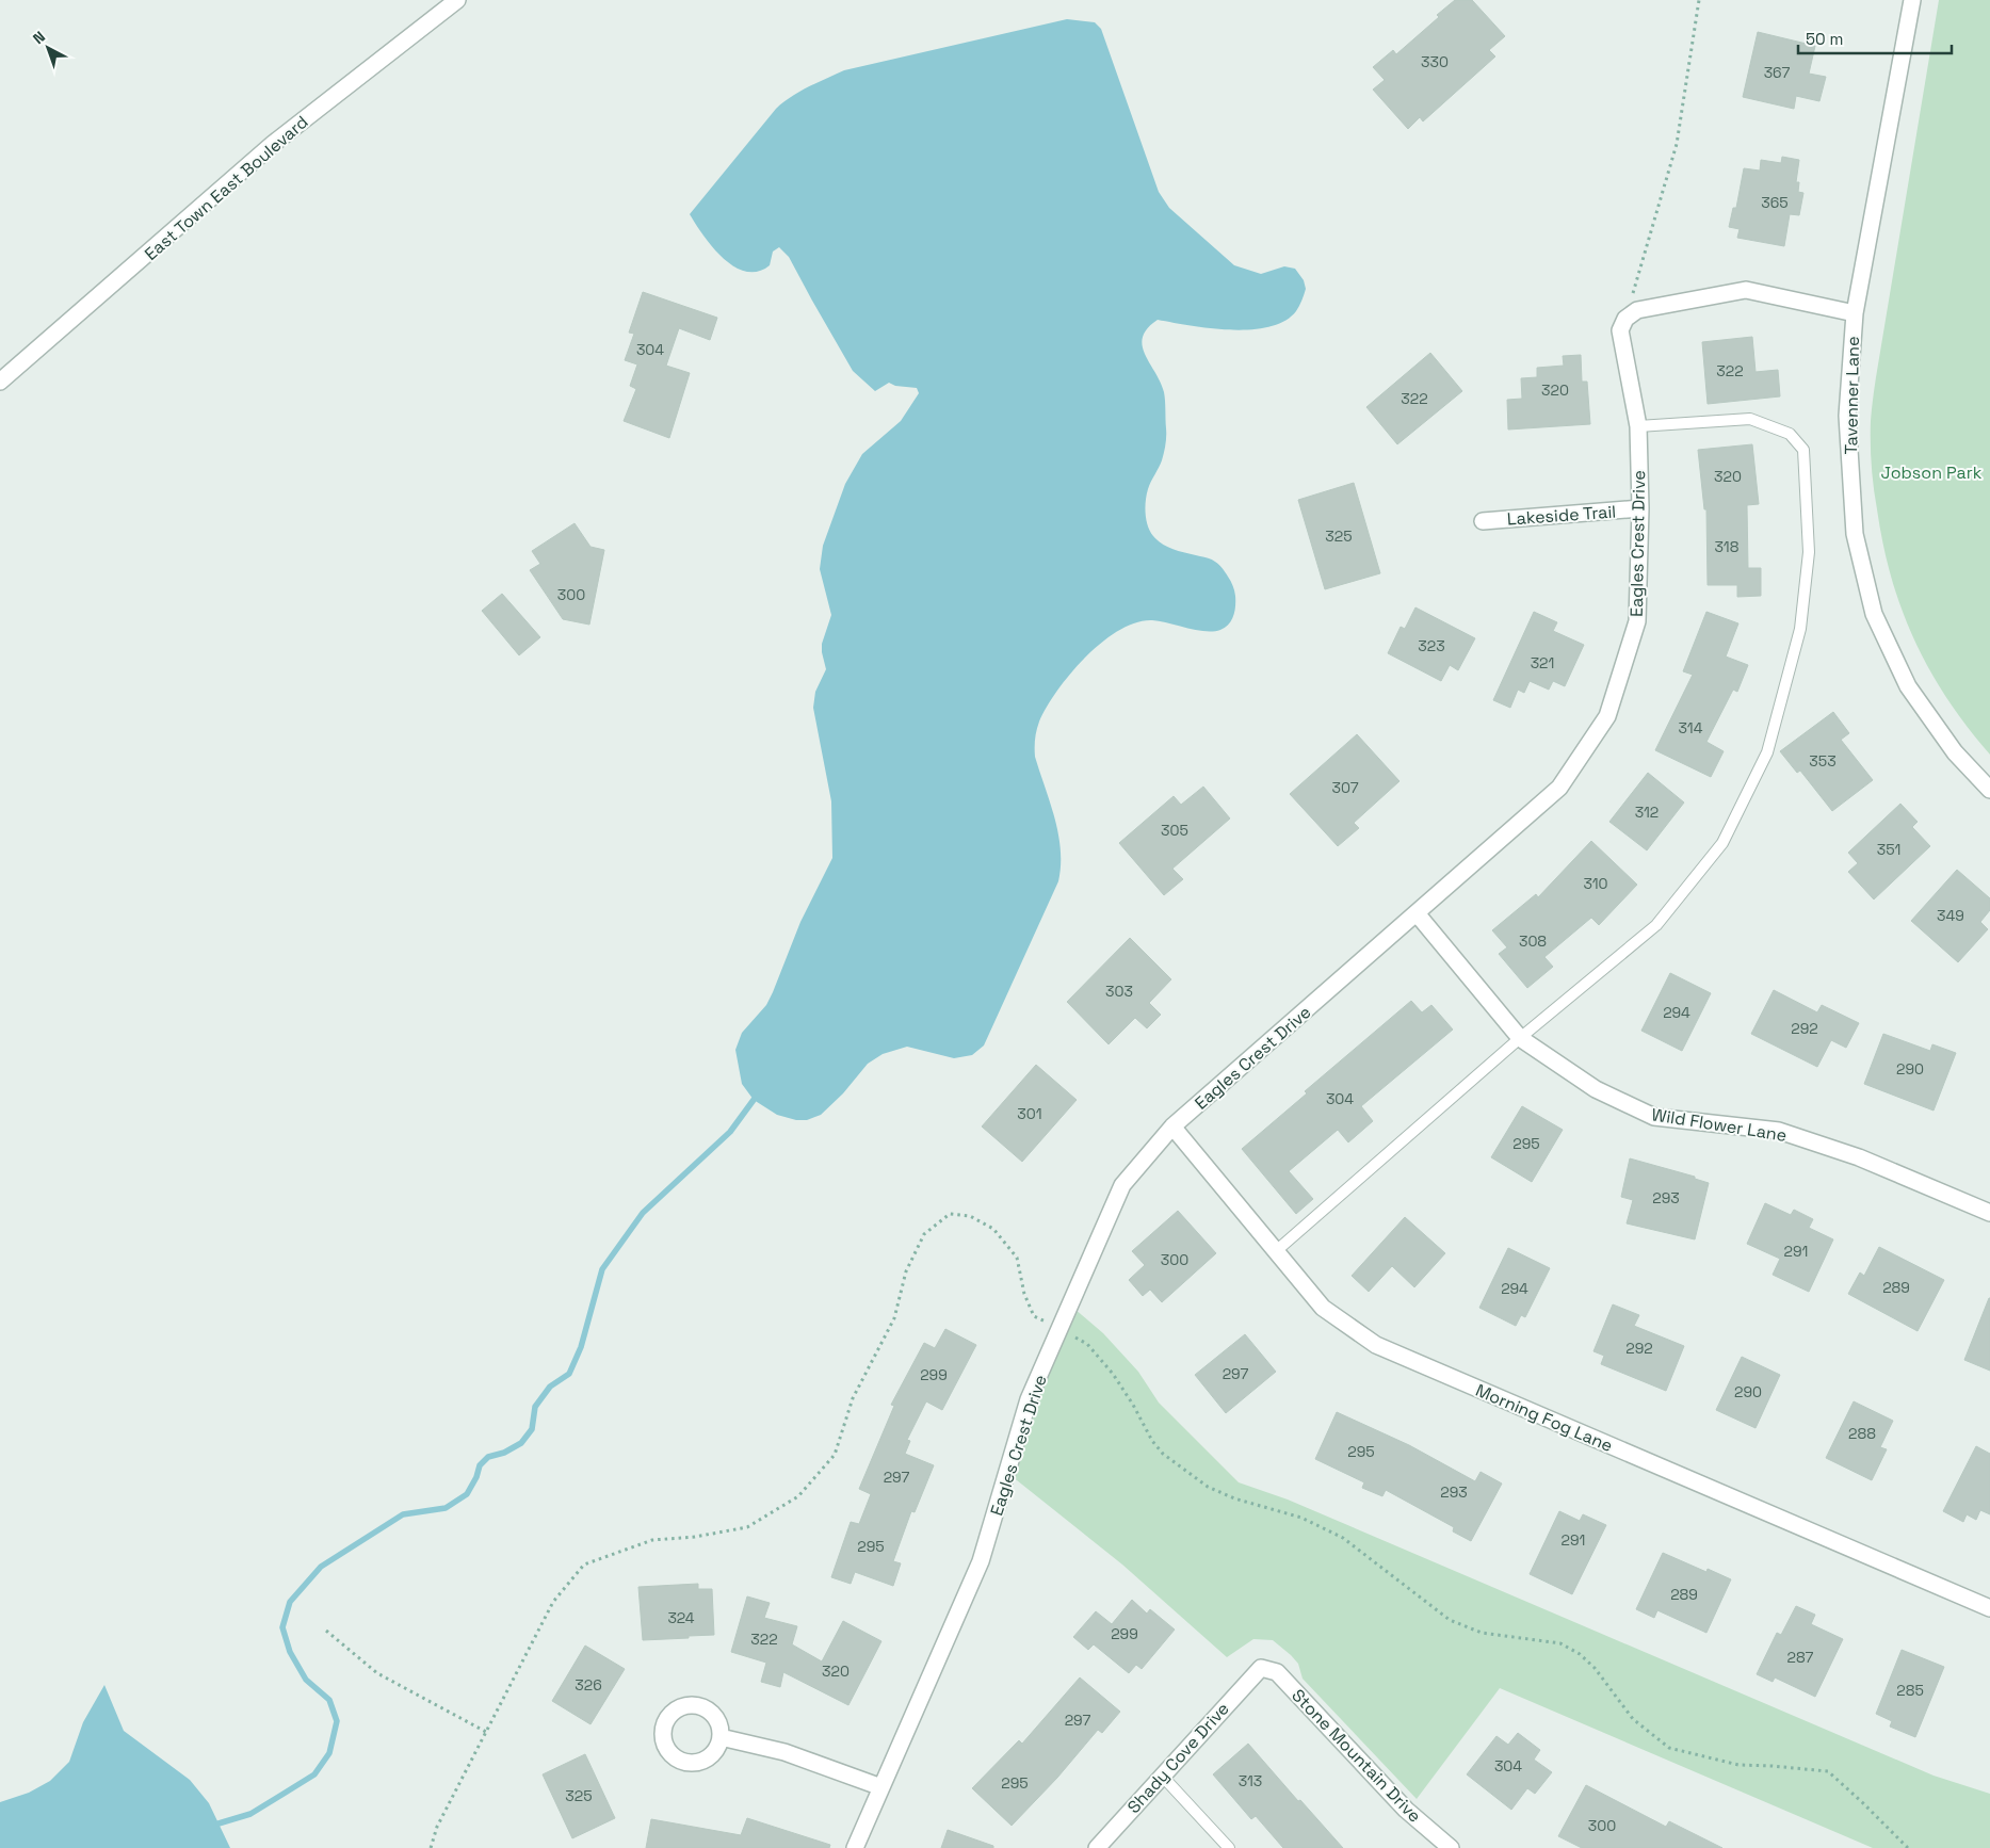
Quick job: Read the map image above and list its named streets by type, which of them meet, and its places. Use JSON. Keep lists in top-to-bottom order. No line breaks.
{"streets":{"street":["East Town East Boulevard","Tavenner Lane","Lakeside Trail","Eagles Crest Drive","Wild Flower Lane","Morning Fog Lane","Stone Mountain Drive","Shady Cove Drive"]},"crossings":[["Lakeside Trail","Eagles Crest Drive"],["Eagles Crest Drive","Wild Flower Lane"],["Eagles Crest Drive","Morning Fog Lane"],["Stone Mountain Drive","Shady Cove Drive"]],"parks":["Jobson Park"],"house_numbers":["330","367","365","304","322","320","322","320","325","318","300","323","321","314","353","307","312","305","351","310","349","308","303","294","292","290","304","301","295","293","291","300","289","294","292","297","299","290","288","295","297","293","291","295","289","324","299","322","287","320","326","285","297","304","313","295","325","300"],"scale_bar":"50 m","north":"top left"}
